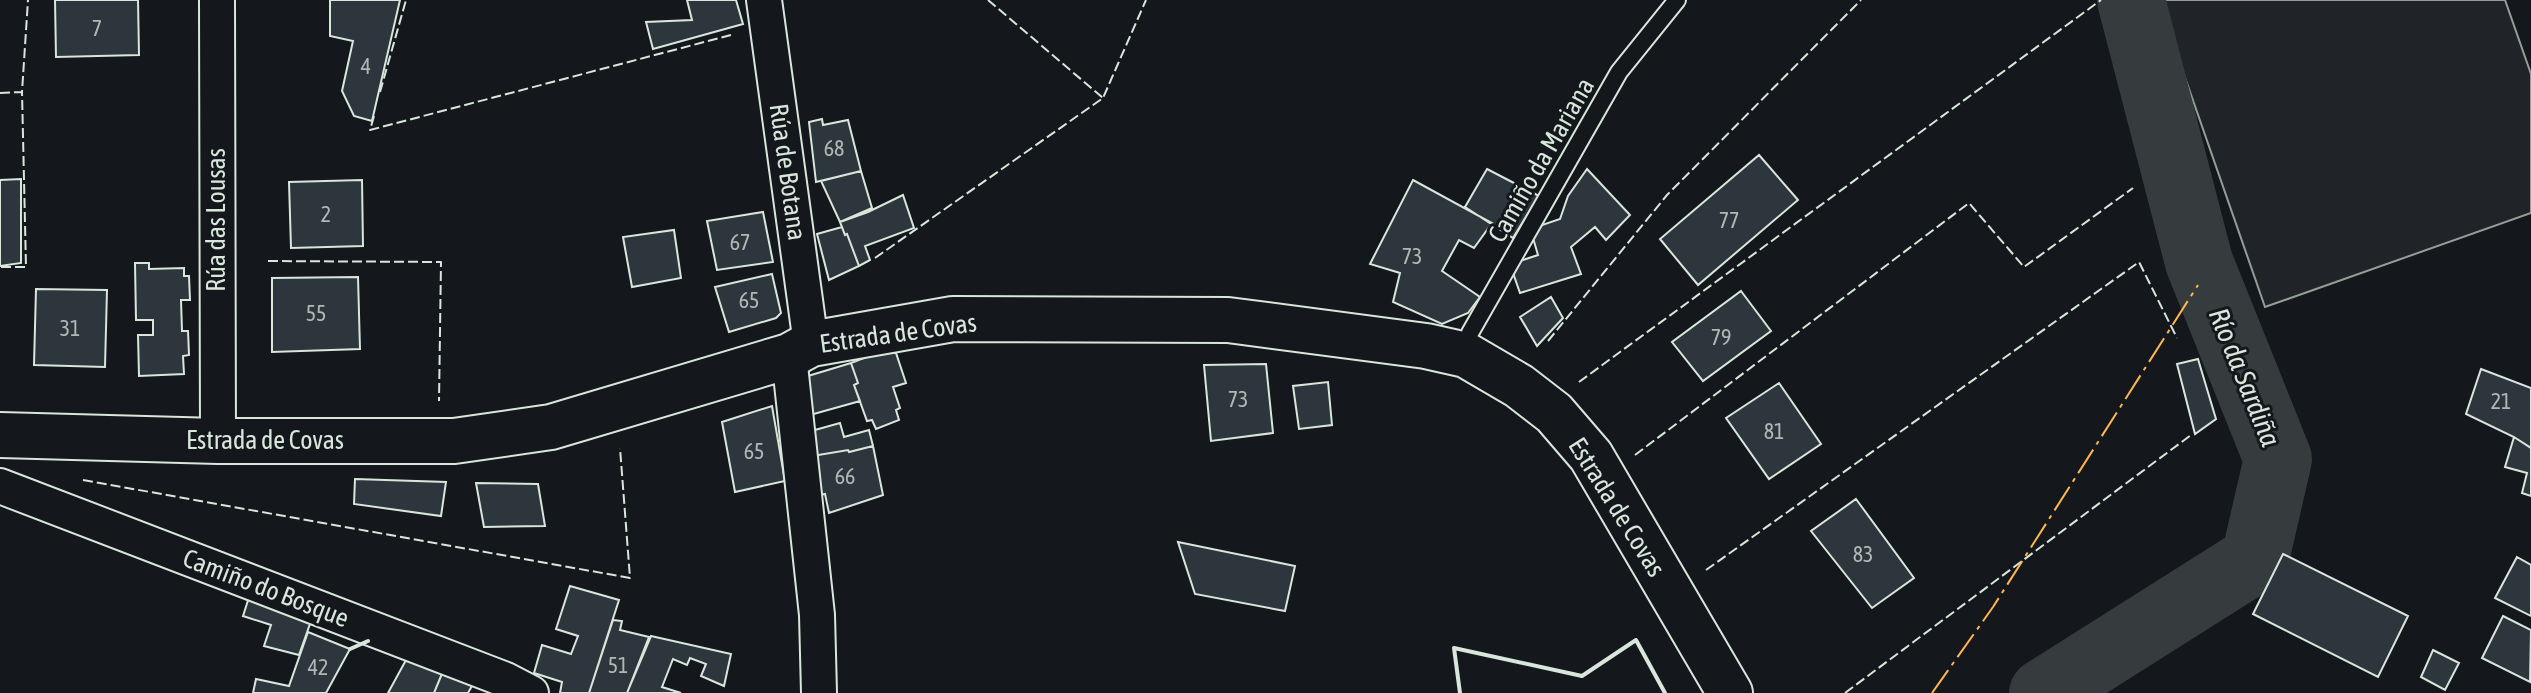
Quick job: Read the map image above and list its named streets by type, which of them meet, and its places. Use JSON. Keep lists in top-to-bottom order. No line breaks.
{"streets":{"main road":["Estrada de Covas"],"street":["Rúa de Botana","Rúa das Lousas","Camiño do Bosque"],"lane":["Camiño da Mariana"]},"crossings":[["Camiño da Mariana","Estrada de Covas"],["Rúa de Botana","Estrada de Covas"],["Rúa das Lousas","Estrada de Covas"]],"water":["Río da Sardiña"],"house_numbers":["7","4","68","2","77","67","73","65","55","31","79","73","21","81","65","66","83","51","42"]}
